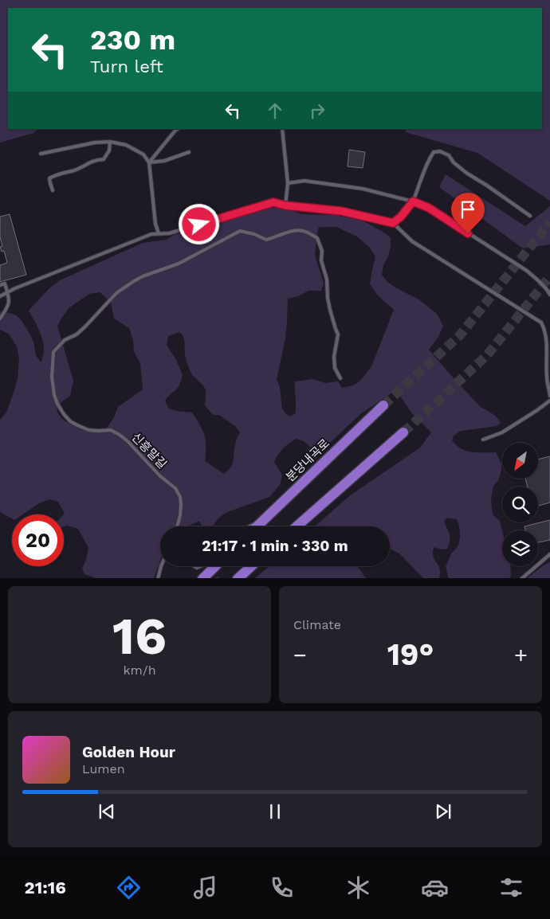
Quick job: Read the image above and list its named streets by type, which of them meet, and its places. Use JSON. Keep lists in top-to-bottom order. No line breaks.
{"streets":{"highway":["분당내곡로"],"lane":["신흥말길"]},"north":"bottom left","page":{"turn":["230 m","Turn left"],"limit":"20","trip":"21:17 · 1 min · 330 m","tile":[["16","km/h"],"Climate"],"heat":["−","19°","+"],"song":["Golden Hour","Lumen"],"tabs":"21:16"}}
